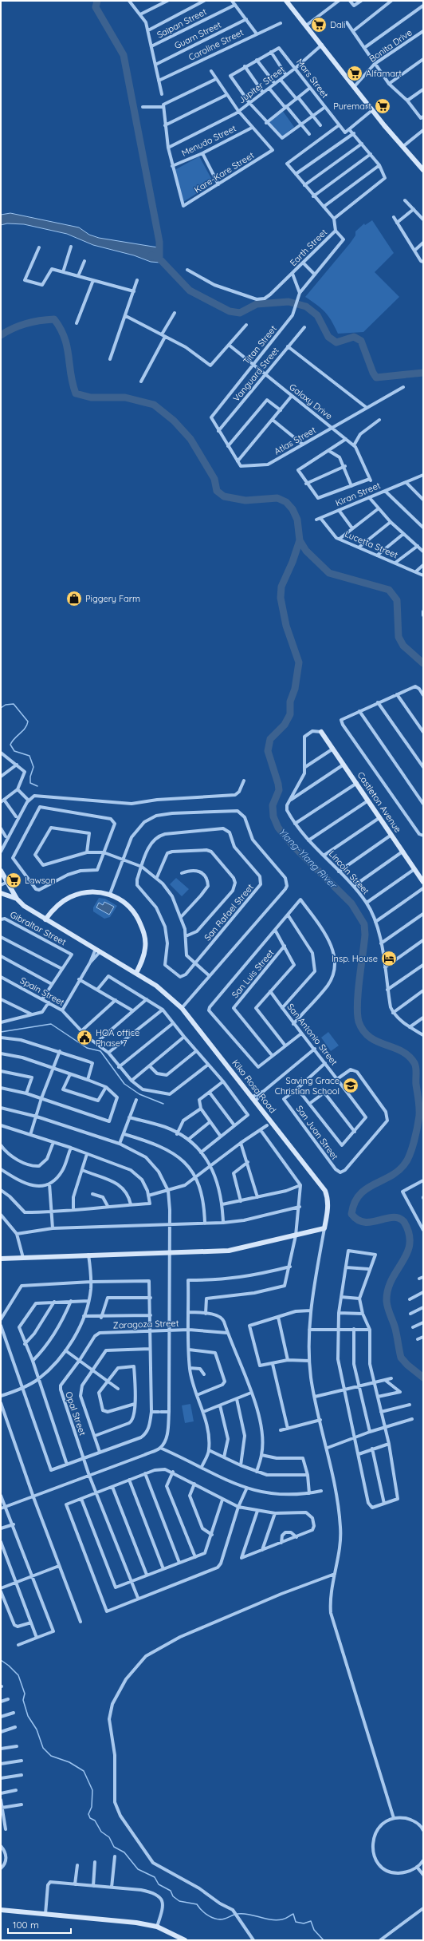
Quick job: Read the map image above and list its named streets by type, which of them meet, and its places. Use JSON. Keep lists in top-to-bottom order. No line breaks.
{"streets":{"street":["Saipan Street","Guam Street","Caroline Street","Bonita Drive","Mars Street","Jupiter Street","Menudo Street","Kare-Kare Street","Earth Street","Titan Street","Vanguard Street","Galaxy Drive","Atlas Street","Kiran Street","Lucetta Street","Castleton Avenue","Lincoln Street","San Rafael Street","Gibraltar Street","San Luis Street","Spain Street","San Antonio Street","Kiko Rosa Road","San Juan Street","Zaragoza Street","Opal Street"]},"crossings":[["Mars Street","Jupiter Street"],["Menudo Street","Kare-Kare Street"],["Titan Street","Vanguard Street"],["Titan Street","Galaxy Drive"],["Vanguard Street","Galaxy Drive"],["Galaxy Drive","Atlas Street"],["Kiran Street","Lucetta Street"],["Gibraltar Street","Spain Street"],["San Antonio Street","San Juan Street"],["Zaragoza Street","Opal Street"]],"water":["Ylang-Ylang River"],"places":{"supermarket":["Dali","Alfamart","Puremart","Lawson"],"shop":["Piggery Farm"],"hotel":["Insp. House"],"public building":["HOA office Phase 7"],"school or university":["Saving Grace Christian School"]},"scale_bar":"100 m"}
